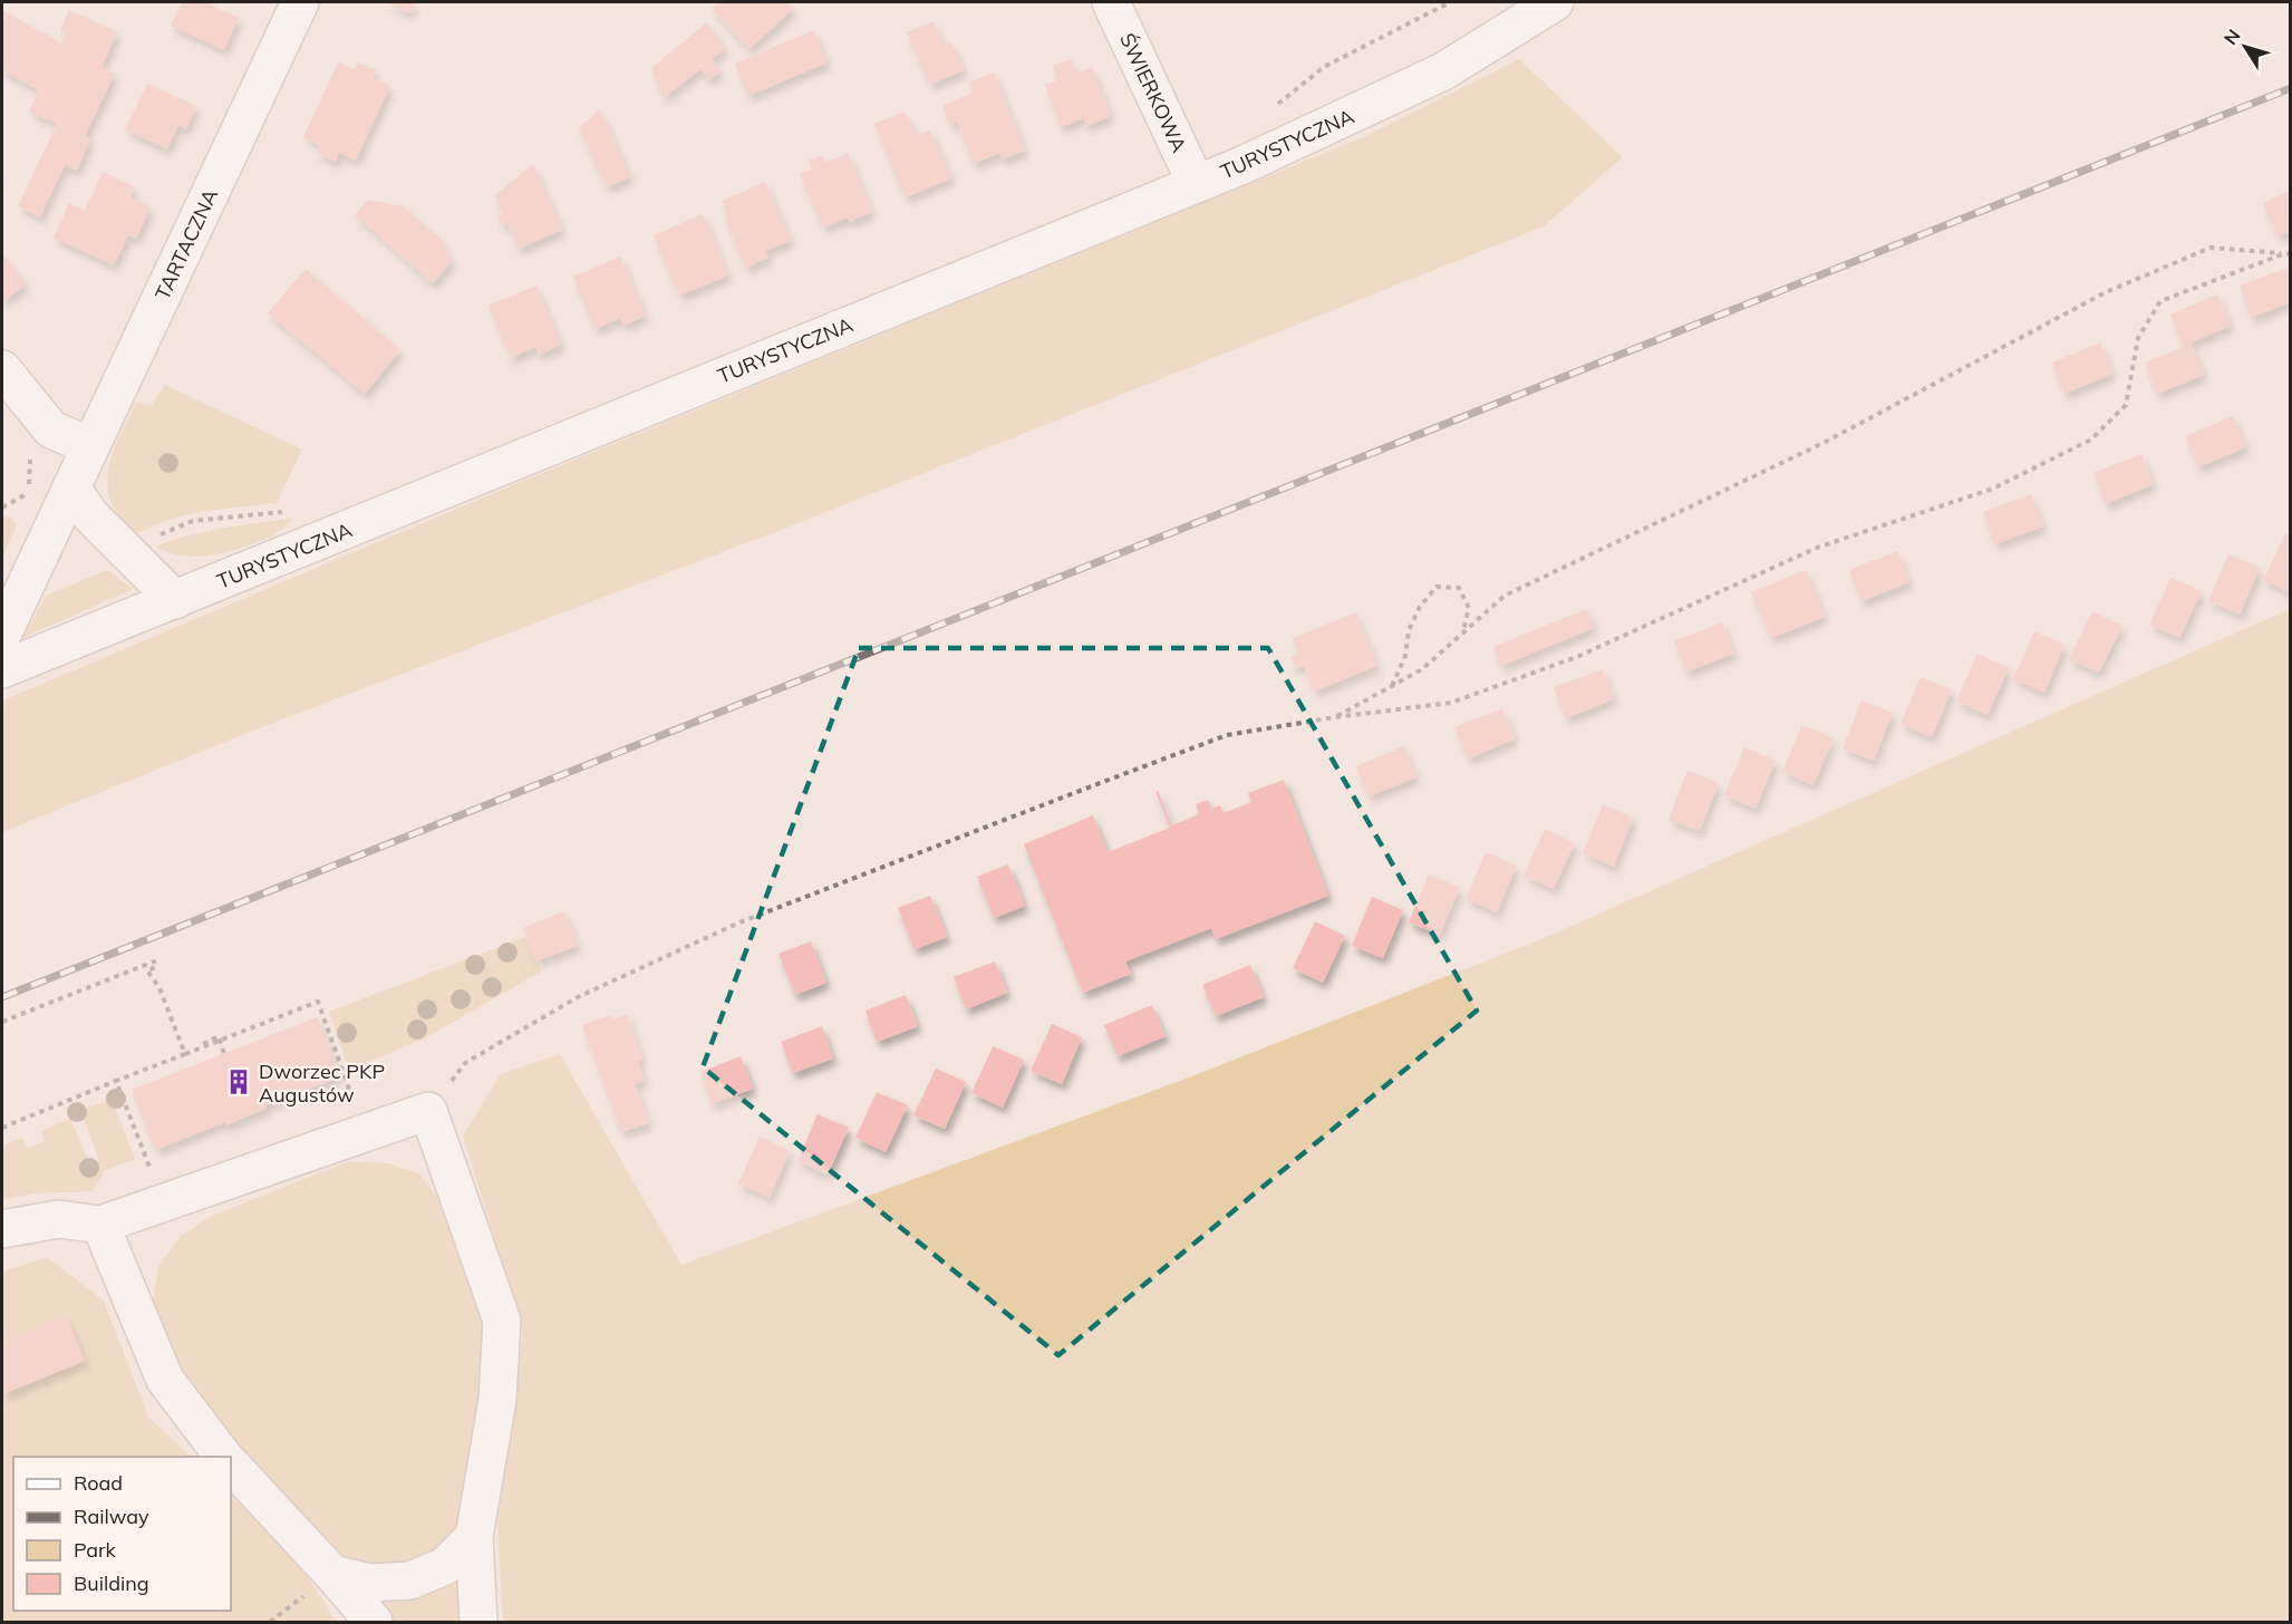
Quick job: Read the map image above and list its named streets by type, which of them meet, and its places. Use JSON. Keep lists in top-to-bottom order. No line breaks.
{"streets":{"street":["ŚWIERKOWA","TURYSTYCZNA","TARTACZNA"]},"crossings":[["ŚWIERKOWA","TURYSTYCZNA"]],"places":{"building":["Dworzec PKP Augustów"]},"legend":["Road","Railway","Park","Building"],"north":"top left"}
